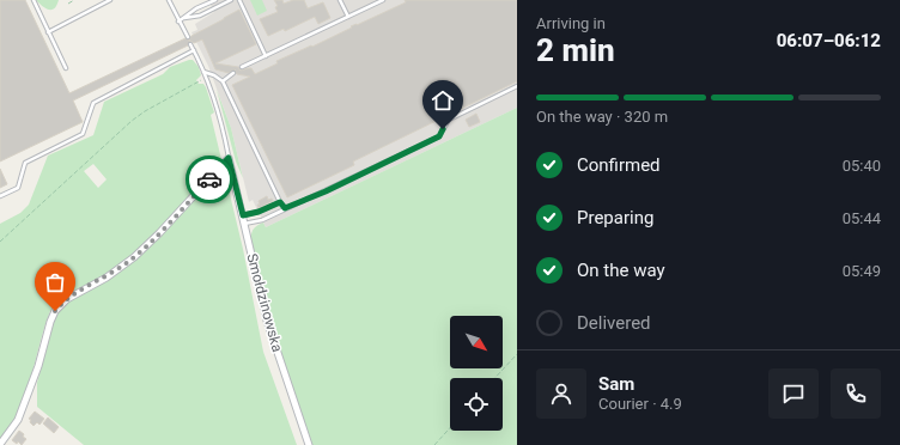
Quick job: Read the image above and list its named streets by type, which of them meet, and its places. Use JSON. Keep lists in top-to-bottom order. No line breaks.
{"streets":{"street":["Smołdzinowska"]},"north":"bottom right","page":{"heading":["2 min","Arriving in","06:07–06:12"],"panel":["Sam","Courier · 4.9"],"bar":"On the way · 320 m","list":[["Confirmed","05:40"],["Preparing","05:44"],["On the way","05:49"],"Delivered"]}}
